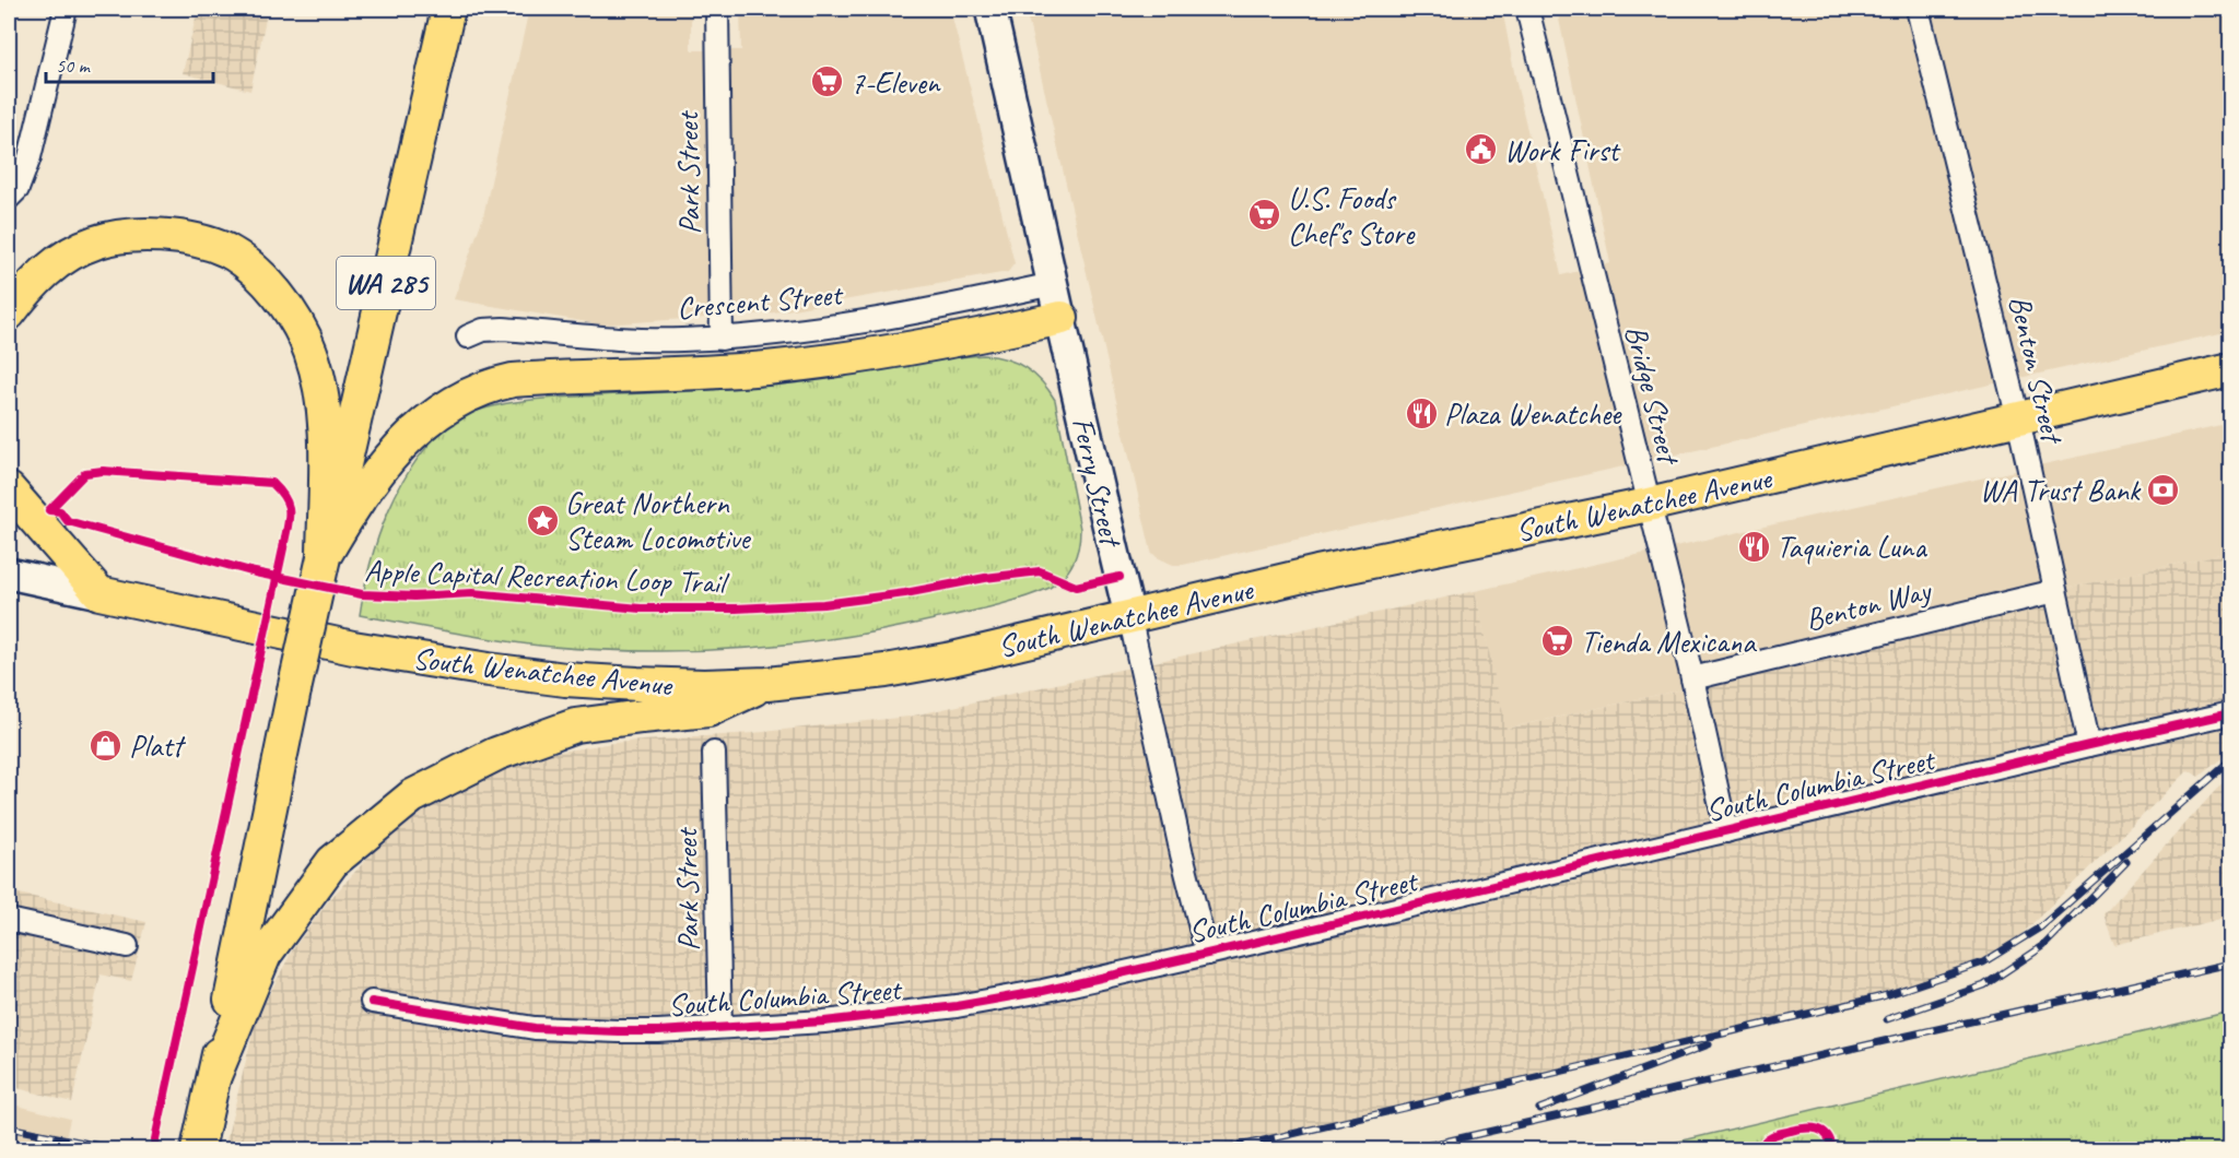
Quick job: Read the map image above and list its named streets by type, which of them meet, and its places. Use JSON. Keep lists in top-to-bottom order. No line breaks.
{"streets":{"main road":["WA 285","Ferry Street","South Wenatchee Avenue"],"street":["Park Street","Crescent Street","Benton Street","Bridge Street","Benton Way","South Columbia Street"],"cycle path":["Apple Capital Recreation Loop Trail"]},"crossings":[["Park Street","Crescent Street"],["Park Street","South Columbia Street"],["Crescent Street","Ferry Street"],["Benton Street","South Wenatchee Avenue"],["Benton Street","Benton Way"],["Benton Street","South Columbia Street"],["Bridge Street","South Wenatchee Avenue"],["Bridge Street","Benton Way"],["Bridge Street","South Columbia Street"],["Ferry Street","South Wenatchee Avenue"],["Ferry Street","South Columbia Street"]],"places":{"supermarket":["7-Eleven","U.S. Foods Chef's Store","Tienda Mexicana"],"public building":["Work First"],"restaurant":["Plaza Wenatchee","Taquieria Luna"],"bank":["WA Trust Bank"],"place":["Great Northern Steam Locomotive"],"shop":["Platt"]},"scale_bar":"50 m"}
